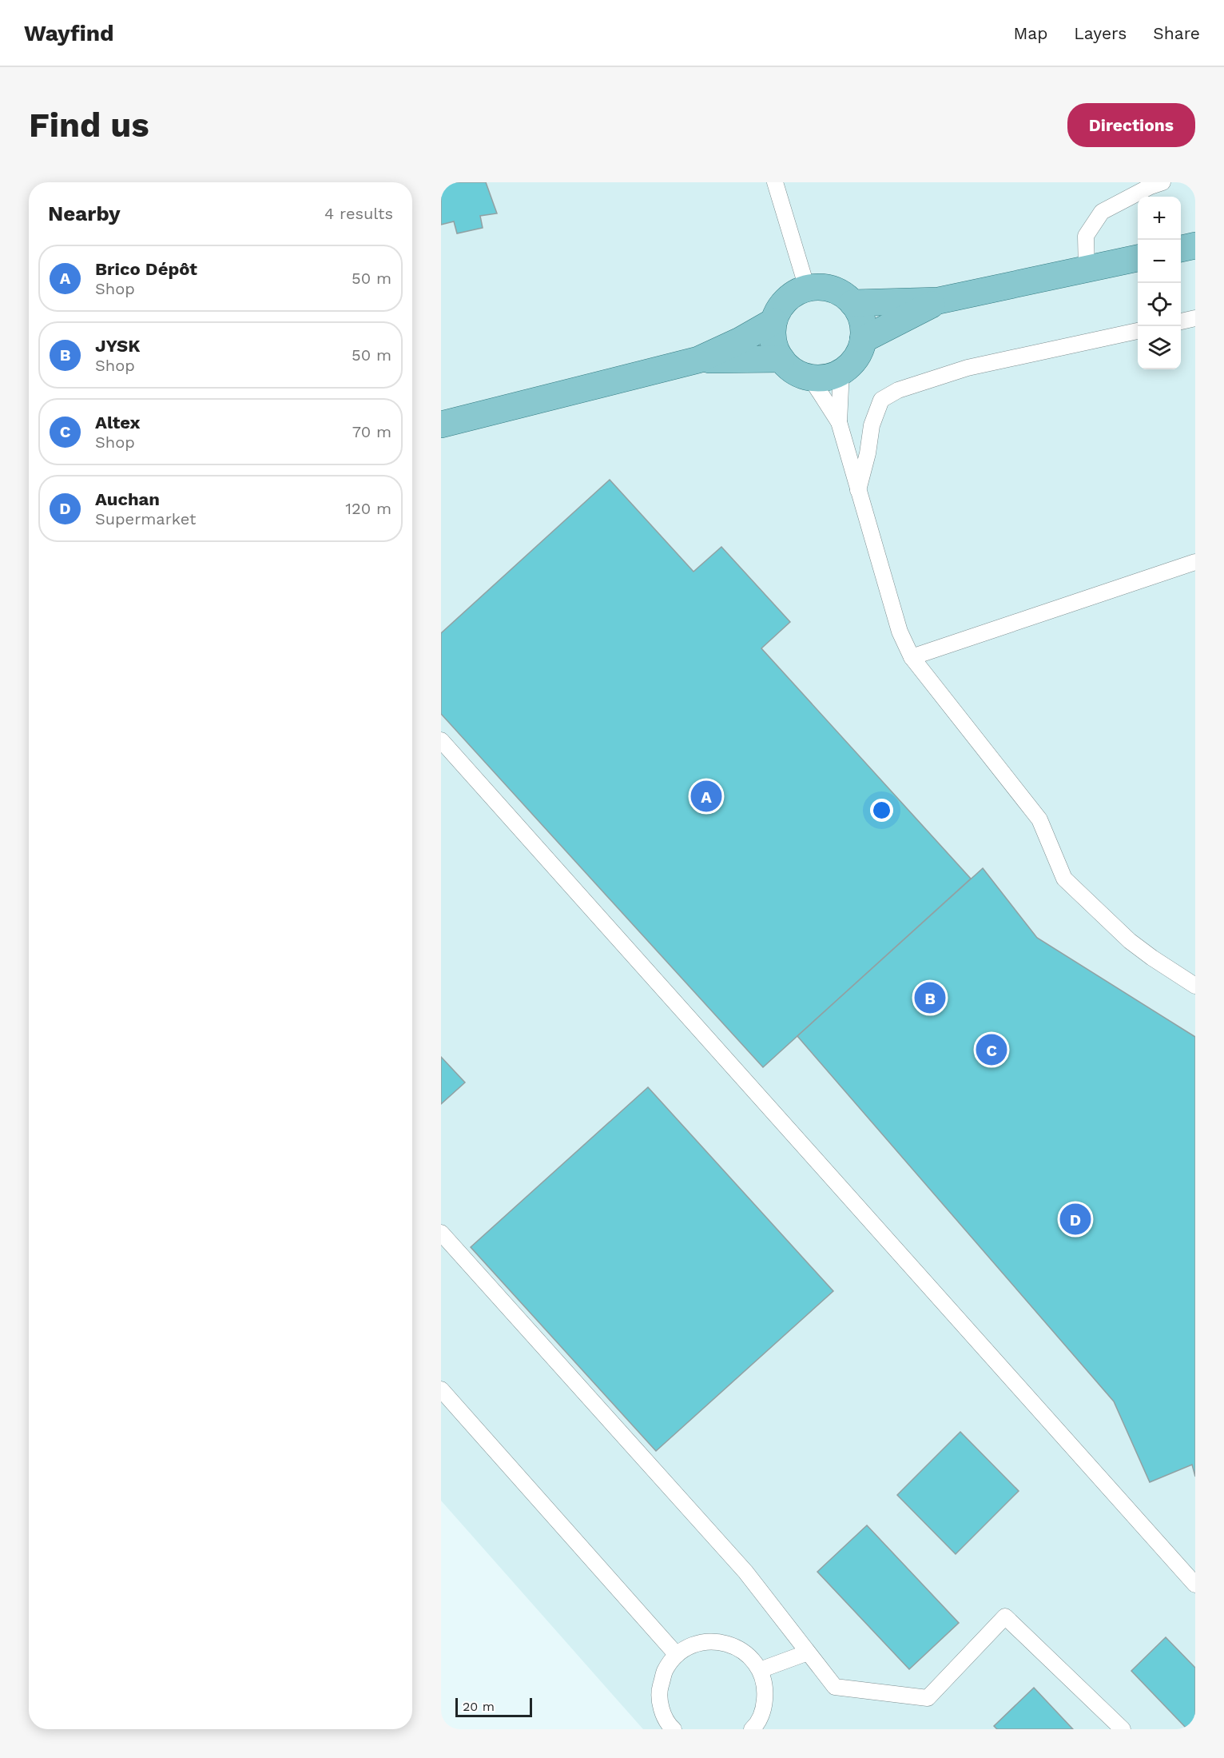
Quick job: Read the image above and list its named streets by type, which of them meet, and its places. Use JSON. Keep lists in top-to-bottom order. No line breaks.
{"scale_bar":"20 m","page":{"header":"Wayfind","nav":["Map","Layers","Share"],"buttons":"Directions","title":"Find us","heading":["Nearby","4 results"],"map_buttons":["+","−"],"list":[{"mark":"A","name":"Brico Dépôt","note":"Shop","value":"50 m"},{"mark":"B","name":"JYSK","note":"Shop","value":"50 m"},{"mark":"C","name":"Altex","note":"Shop","value":"70 m"},{"mark":"D","name":"Auchan","note":"Supermarket","value":"120 m"}],"pins":["A","B","C","D"],"scale":"20 m"}}
